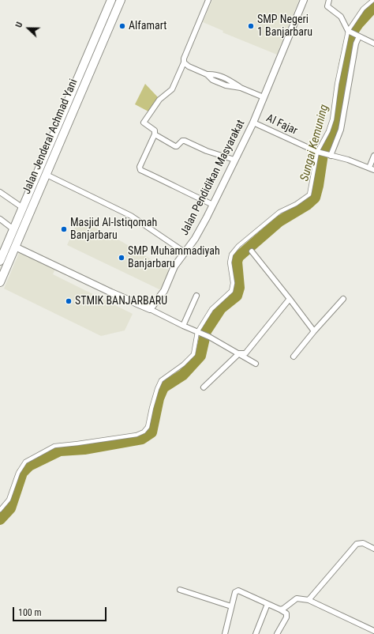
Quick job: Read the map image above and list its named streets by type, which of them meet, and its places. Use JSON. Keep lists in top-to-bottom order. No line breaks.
{"streets":{"highway":["Jalan Jenderal Achmad Yani"],"street":["Al Fajar","Jalan Pendidikan Masyarakat"]},"crossings":[["Al Fajar","Jalan Pendidikan Masyarakat"]],"water":["Sungai Kemuning"],"places":["Alfamart","SMP Negeri 1 Banjarbaru","Masjid Al-Istiqomah Banjarbaru","SMP Muhammadiyah Banjarbaru","STMIK BANJARBARU"],"scale_bar":"100 m","north":"left"}
